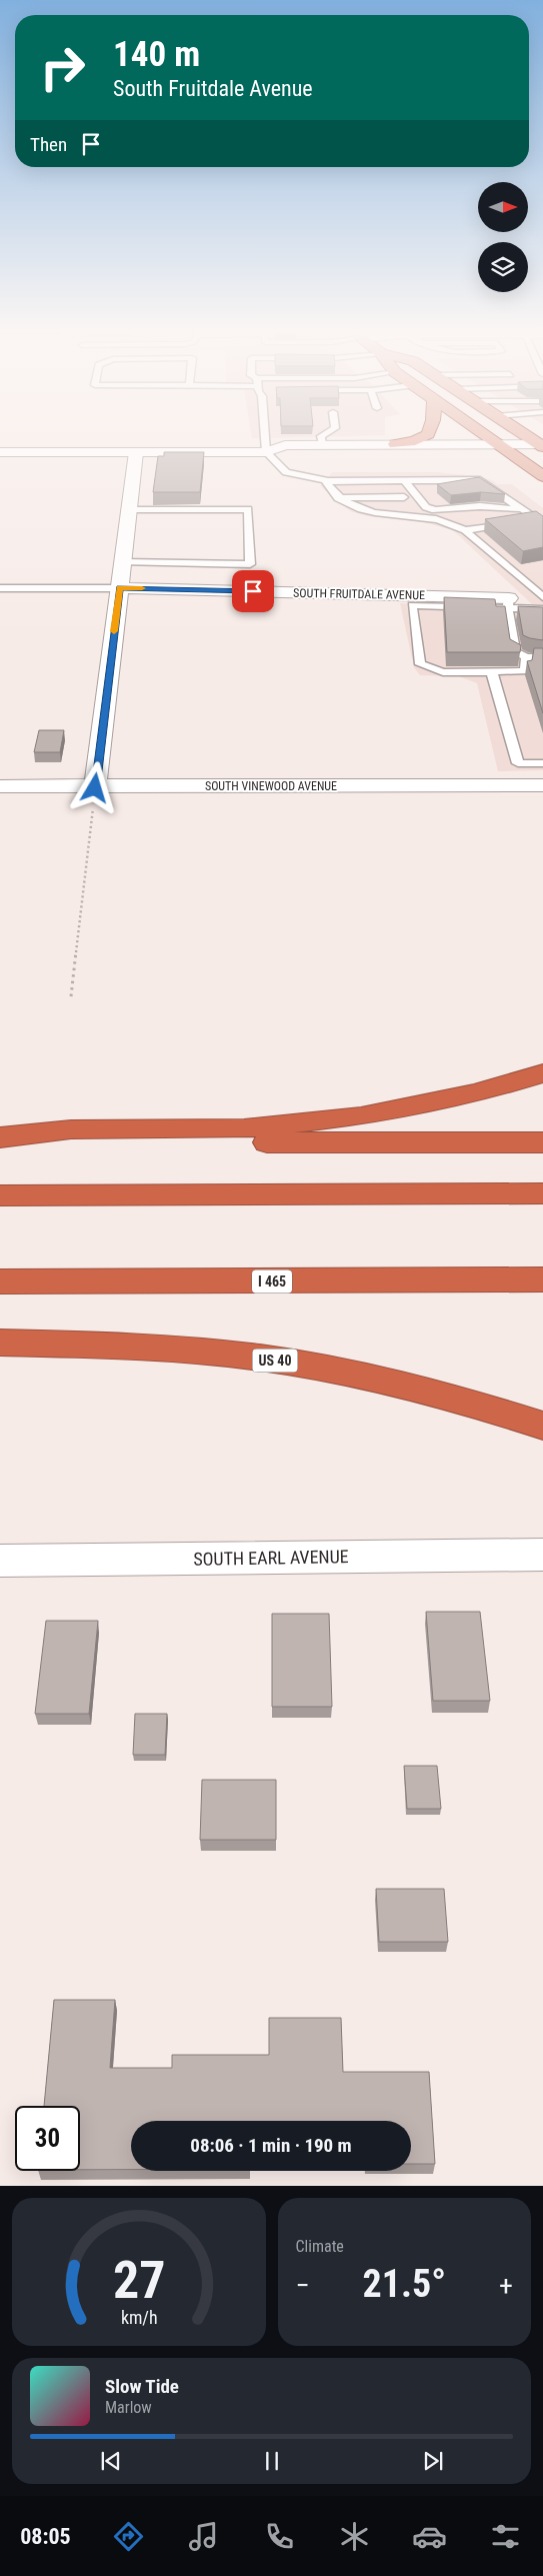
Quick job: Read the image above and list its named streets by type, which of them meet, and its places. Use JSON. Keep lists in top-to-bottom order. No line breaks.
{"streets":{"highway":["I 465","US 40"],"street":["SOUTH FRUITDALE AVENUE","SOUTH VINEWOOD AVENUE","SOUTH EARL AVENUE"]},"north":"right","page":{"turn":["140 m","South Fruitdale Avenue"],"then":"Then","limit":"30","trip":"08:06 · 1 min · 190 m","tile":"Climate","heat":["−","21.5°","+"],"song":["Slow Tide","Marlow"],"tabs":"08:05","gauge":["27","km/h"]}}
